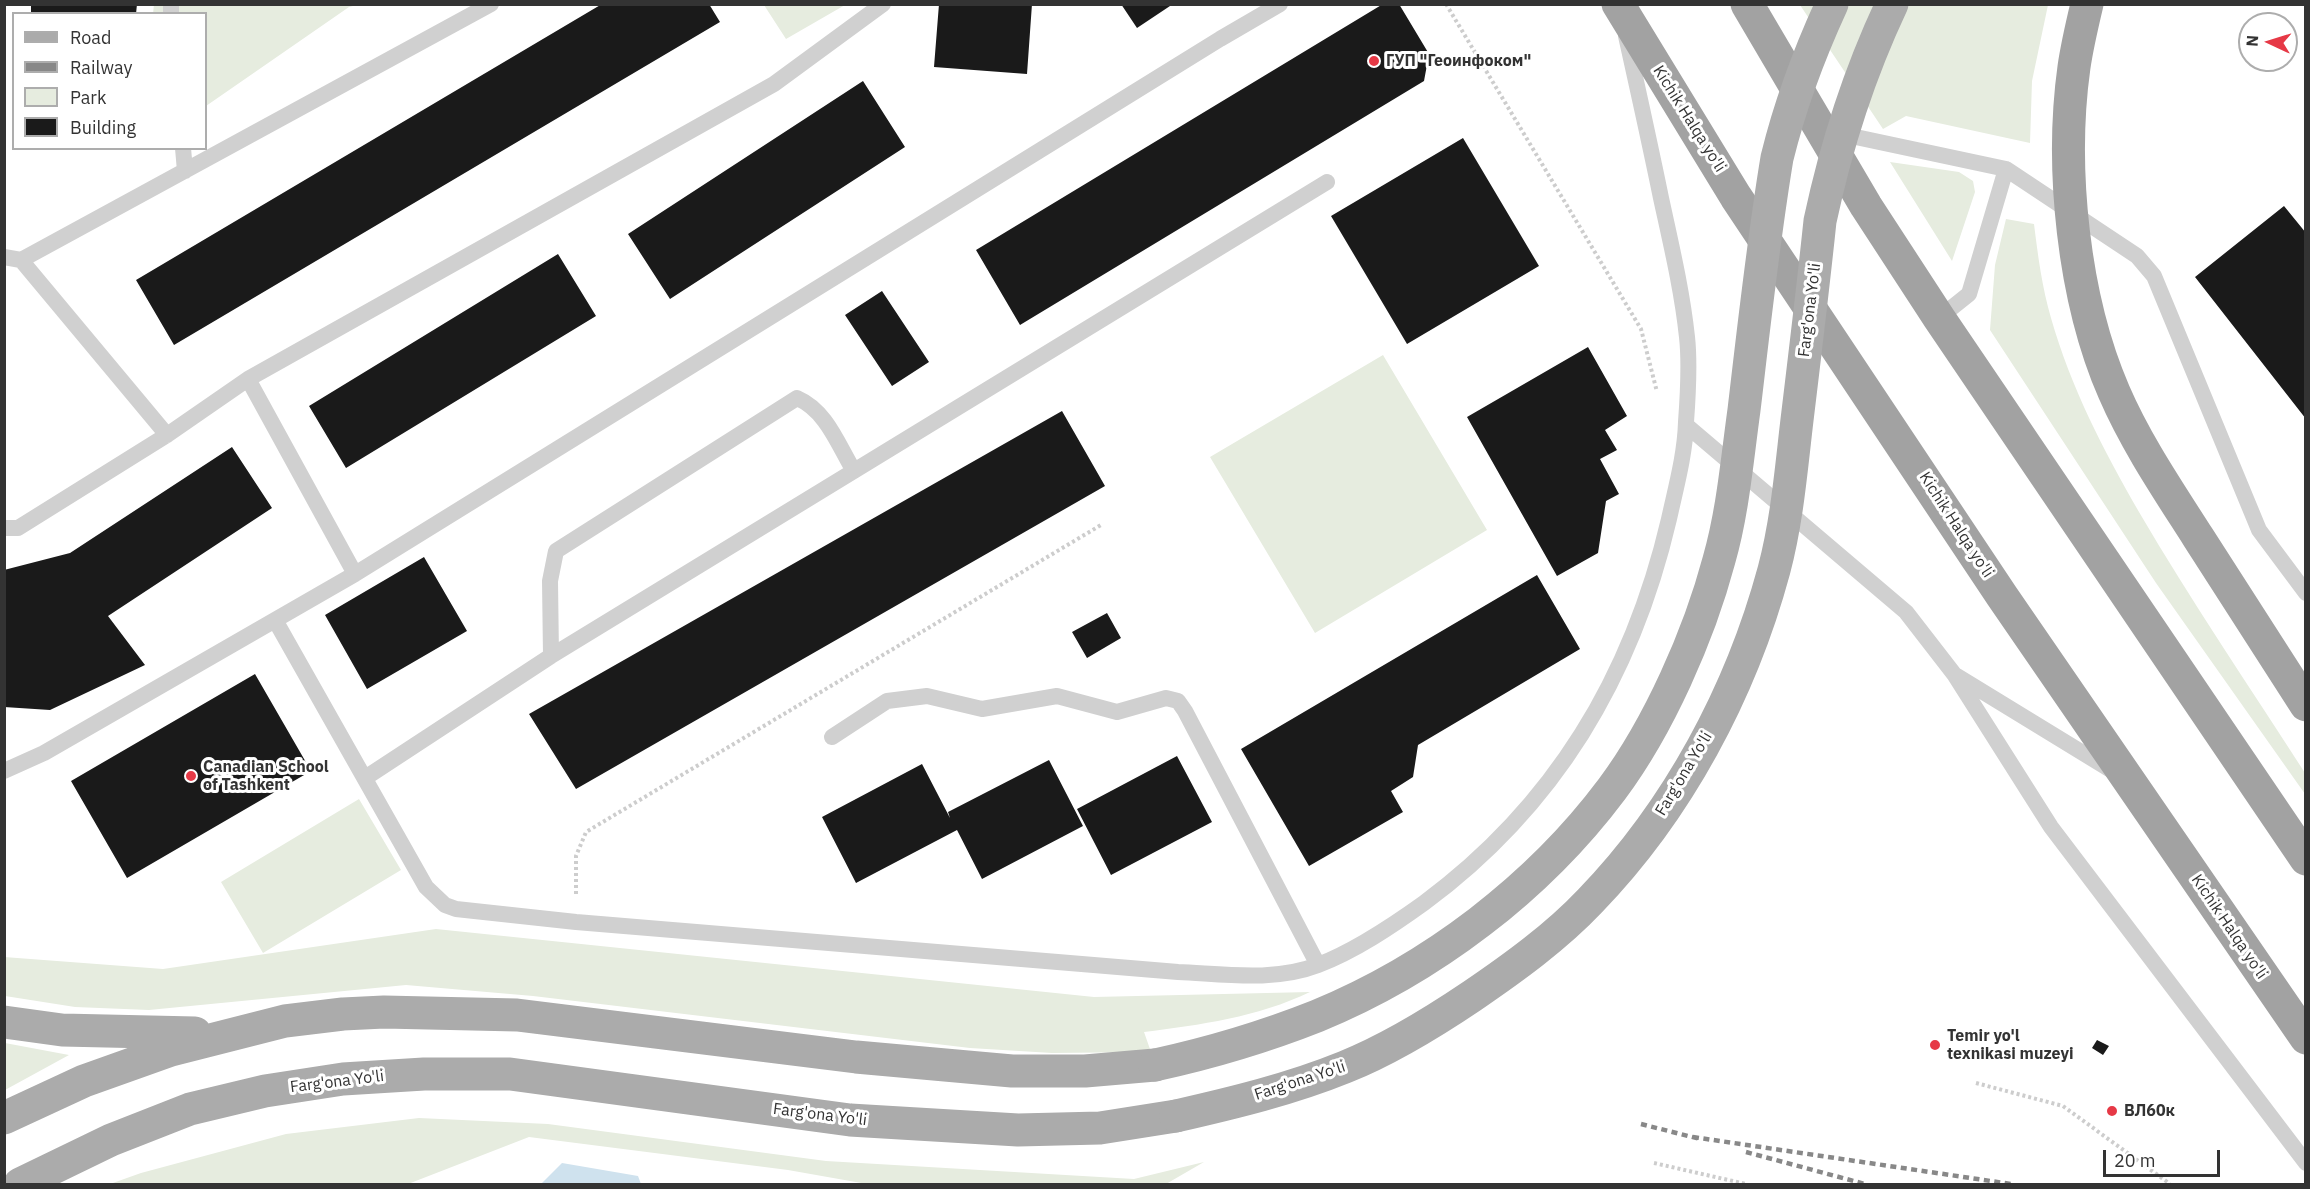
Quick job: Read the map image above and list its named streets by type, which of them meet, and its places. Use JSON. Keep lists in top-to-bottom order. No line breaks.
{"streets":{"highway":["Kichik Halqa yo'li"],"main road":["Farg'ona Yo'li"]},"places":["ГУП \"Геоинфоком\"","Canadian School of Tashkent","Temir yo'l texnikasi muzeyi","ВЛ60к"],"legend":["Road","Railway","Park","Building"],"scale_bar":"20 m","north":"left"}
